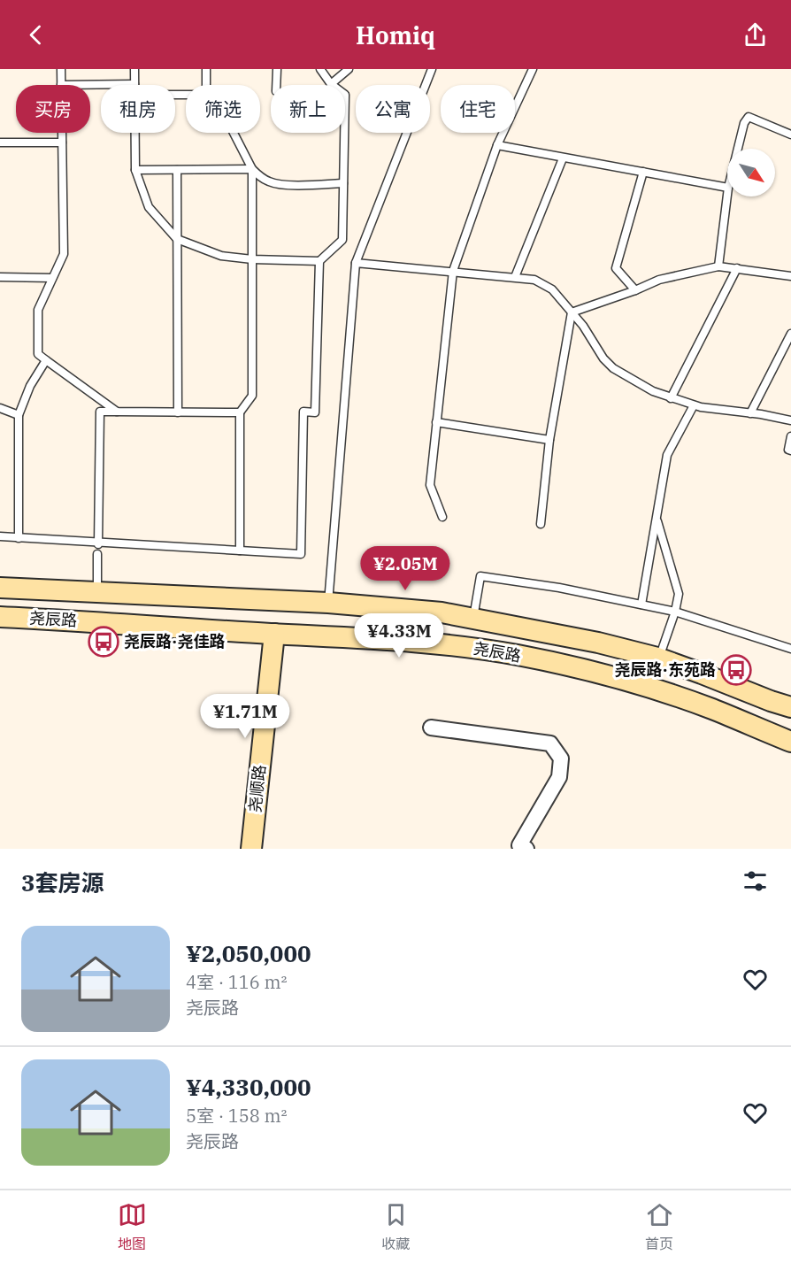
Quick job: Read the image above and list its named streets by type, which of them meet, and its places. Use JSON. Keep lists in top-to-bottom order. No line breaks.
{"streets":{"main road":["尧辰路","尧顺路"]},"crossings":[["尧辰路","尧顺路"]],"places":{"bus stop":["尧辰路·尧佳路","尧辰路·东苑路"]},"north":"bottom right","page":{"header":"Homiq","chip":["买房","租房","筛选","新上","公寓","住宅"],"price":["¥2.05M","¥4.33M","¥1.71M"],"heading":"3套房源","list":[{"name":"¥2,050,000","note":"4室 · 116 m² · 尧辰路"},{"name":"¥4,330,000","note":"5室 · 158 m² · 尧辰路"}],"tabs":["地图","收藏","首页"]}}
